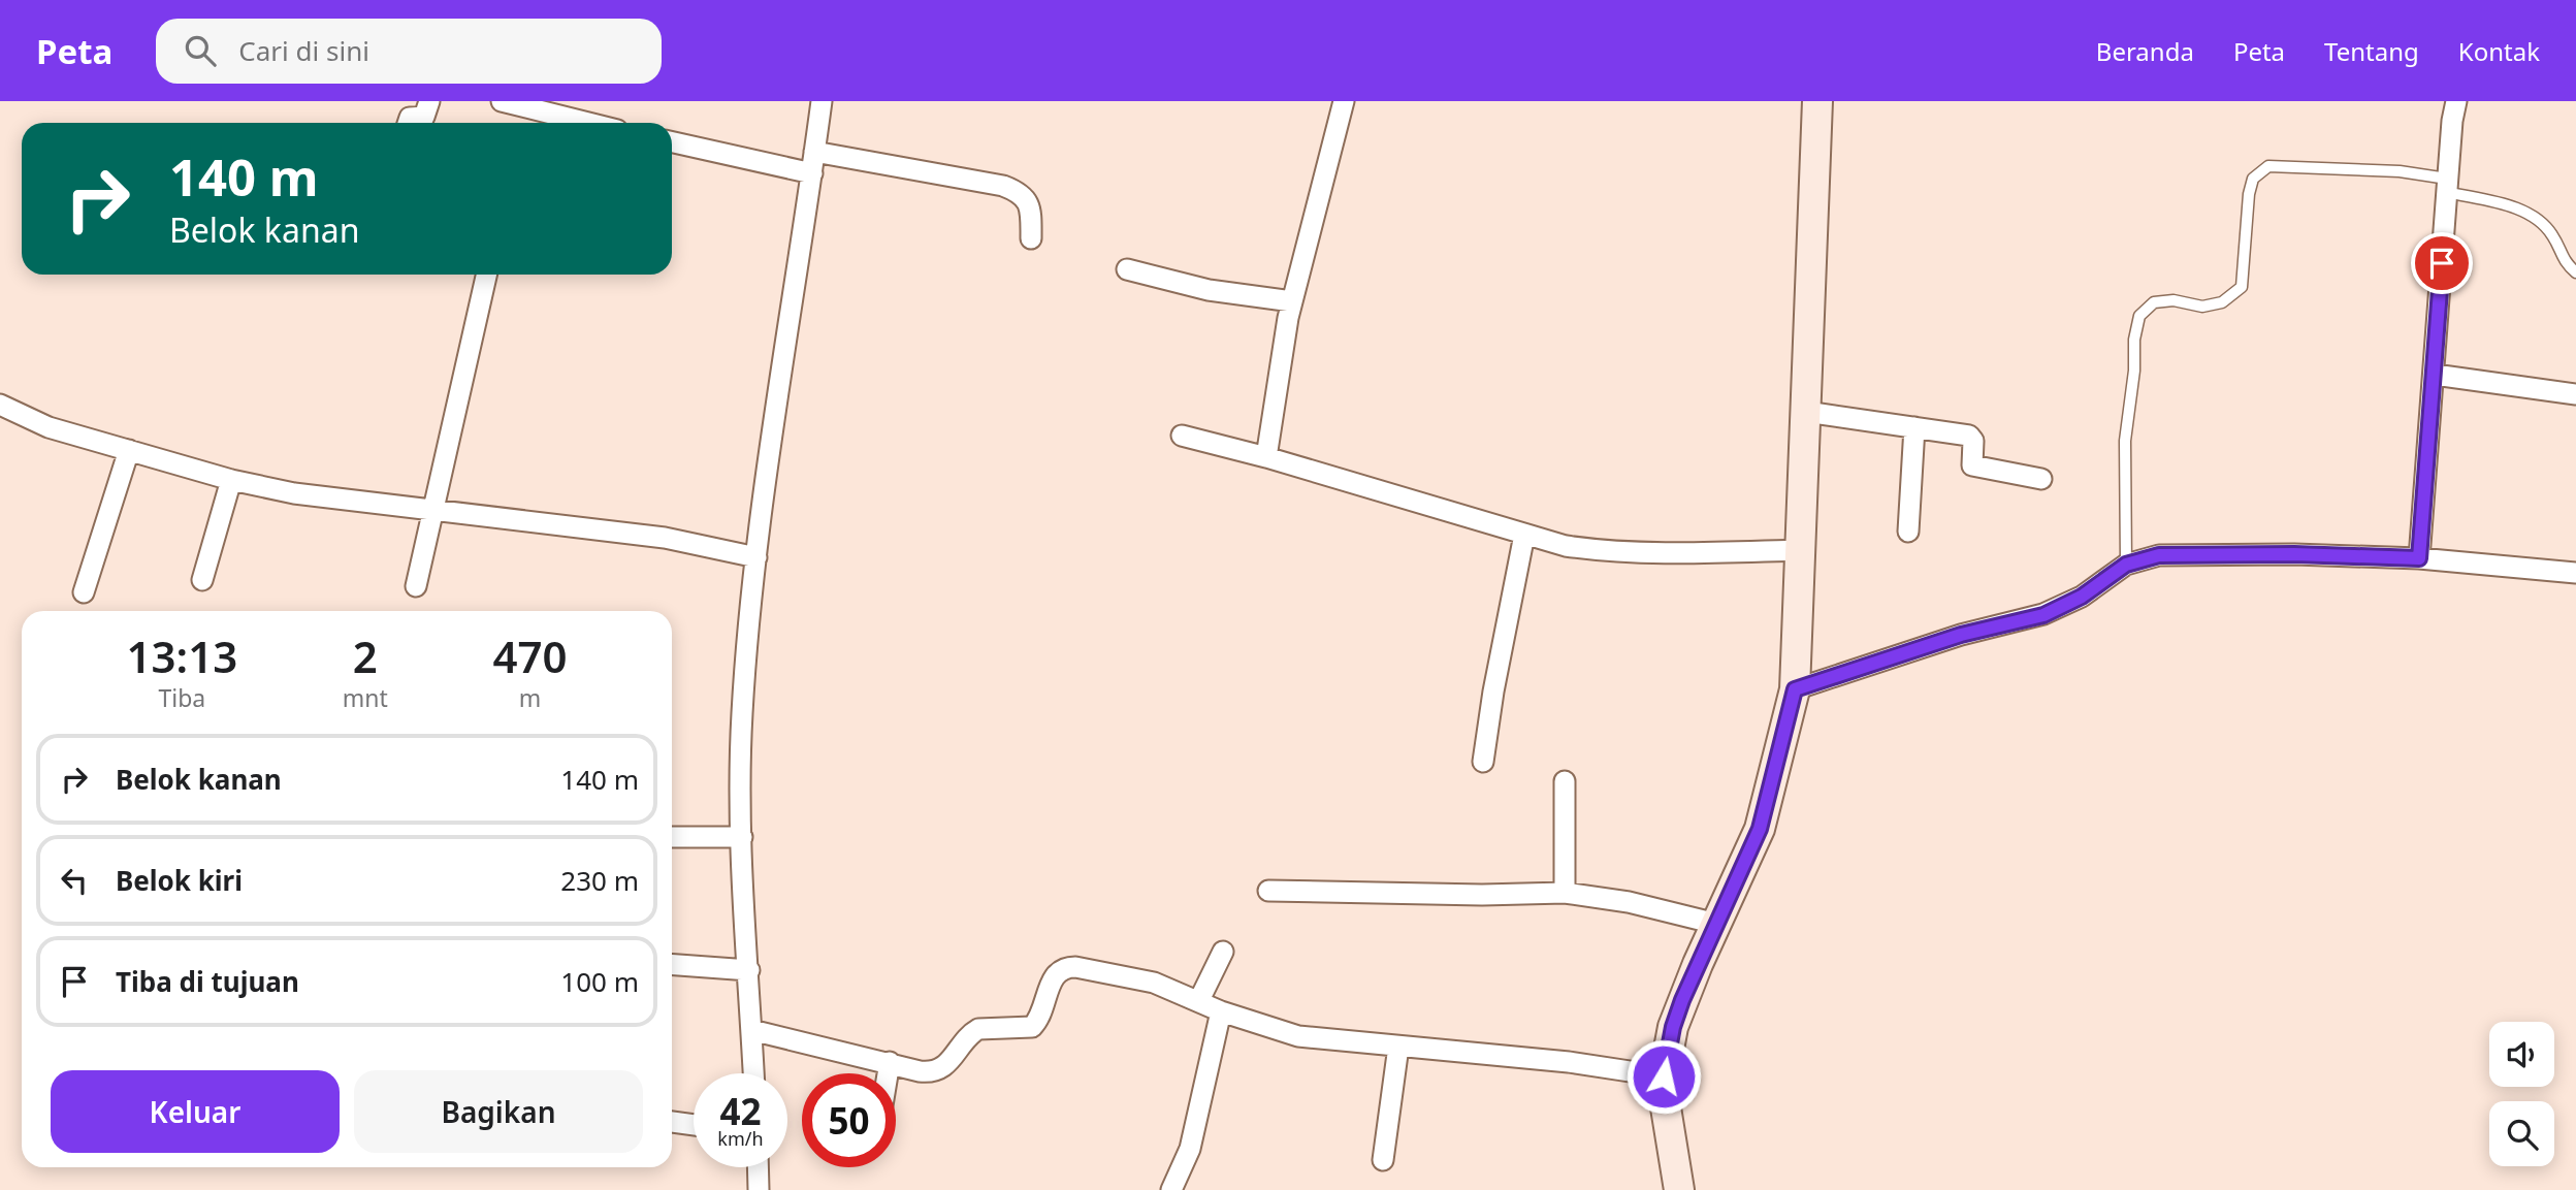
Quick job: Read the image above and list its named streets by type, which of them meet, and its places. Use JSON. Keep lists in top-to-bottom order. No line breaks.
{"page":{"header":"Peta","search":"Cari di sini","nav":["Beranda","Peta","Tentang","Kontak"],"turn":["140 m","Belok kanan"],"eta":["13:13","Tiba","2","mnt","470","m"],"list":[{"name":"Belok kanan","value":"140 m"},{"name":"Belok kiri","value":"230 m"},{"name":"Tiba di tujuan","value":"100 m"}],"buttons":["Keluar","Bagikan"],"speed":"42 km/h","limit":"50"}}
